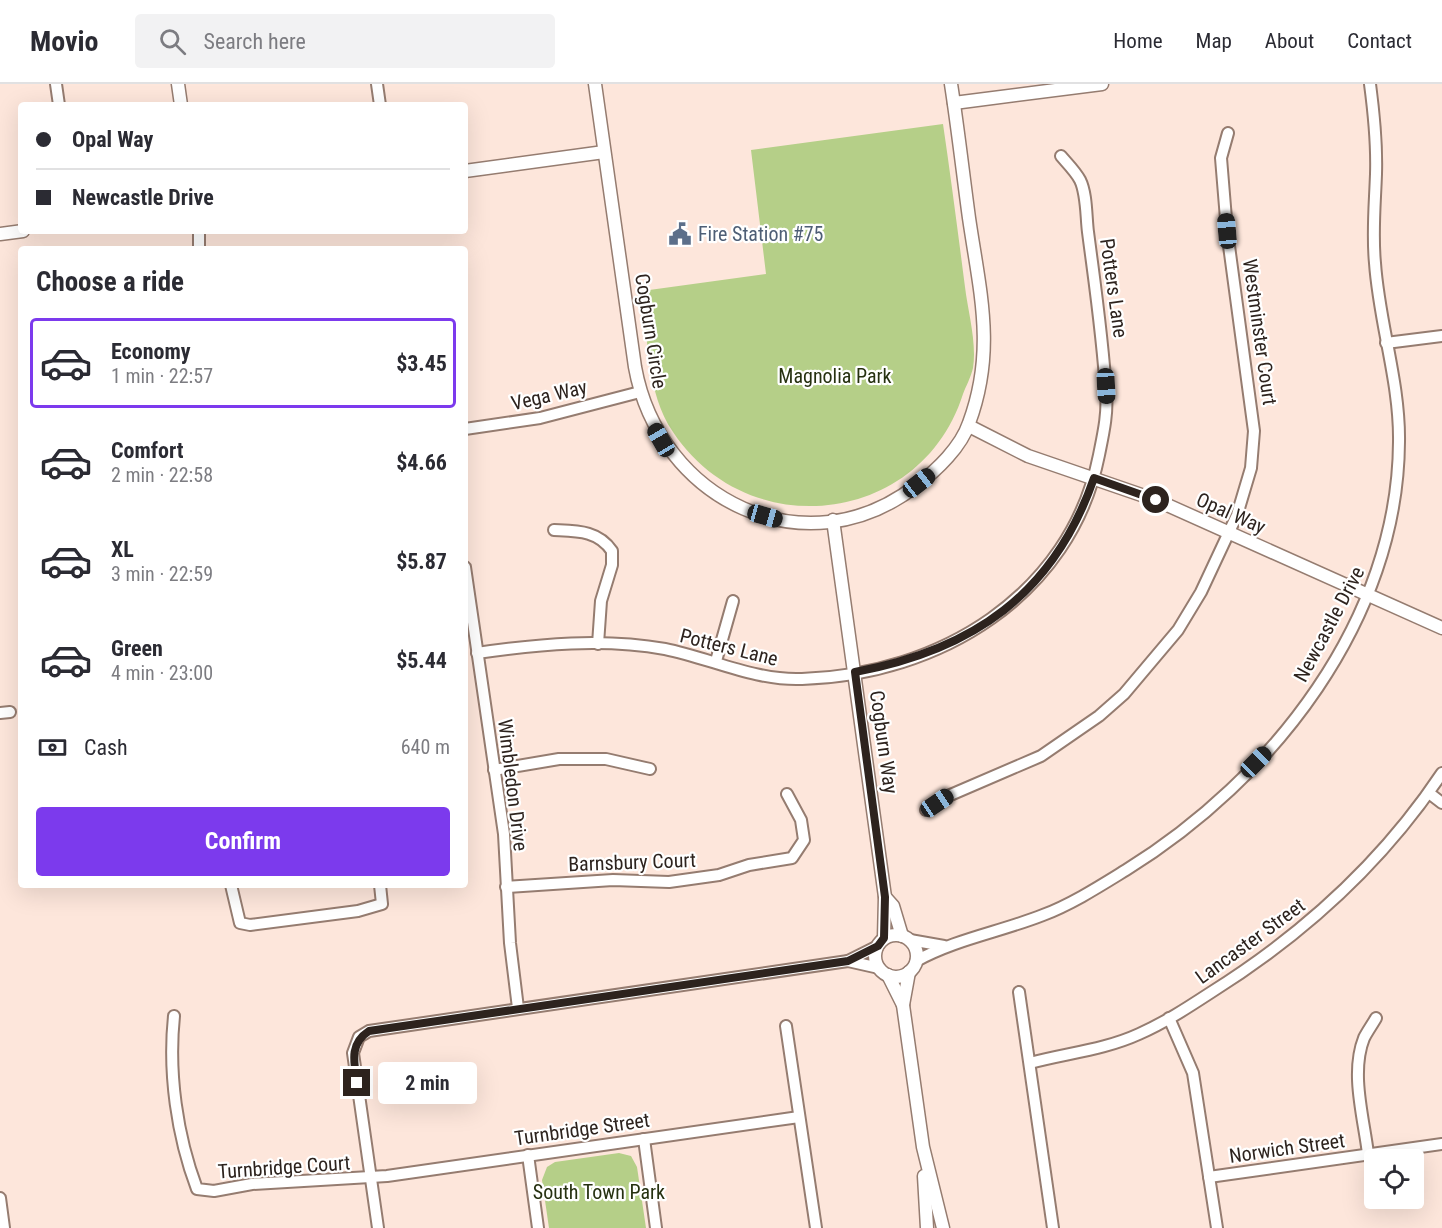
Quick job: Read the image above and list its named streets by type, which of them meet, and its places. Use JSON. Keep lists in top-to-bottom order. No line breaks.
{"streets":{"street":["Potters Lane","Cogburn Circle","Westminster Court","Vega Way","Opal Way","Newcastle Drive","Cogburn Way","Wimbledon Drive","Barnsbury Court","Lancaster Street","Turnbridge Street","Norwich Street","Turnbridge Court"]},"crossings":[["Potters Lane","Opal Way"],["Potters Lane","Cogburn Way"],["Potters Lane","Wimbledon Drive"],["Cogburn Circle","Vega Way"],["Cogburn Circle","Opal Way"],["Cogburn Circle","Cogburn Way"],["Westminster Court","Opal Way"],["Opal Way","Newcastle Drive"],["Newcastle Drive","Cogburn Way"],["Wimbledon Drive","Barnsbury Court"],["Turnbridge Street","Turnbridge Court"]],"parks":["Magnolia Park","South Town Park"],"places":{"public building":["Fire Station #75"]},"page":{"header":"Movio","search":"Search here","nav":["Home","Map","About","Contact"],"banner":["Opal Way","Newcastle Drive"],"heading":"Choose a ride","list":[{"name":"Economy","note":"1 min · 22:57","value":"$3.45"},{"name":"Comfort","note":"2 min · 22:58","value":"$4.66"},{"name":"XL","note":"3 min · 22:59","value":"$5.87"},{"name":"Green","note":"4 min · 23:00","value":"$5.44"}],"pay":["Cash","640 m"],"buttons":"Confirm","bubble":"2 min"}}
